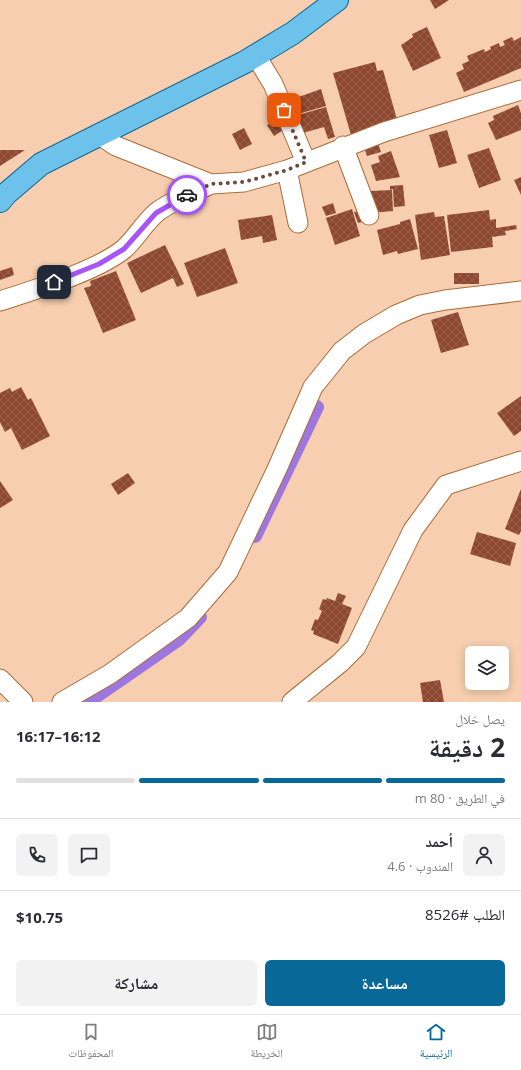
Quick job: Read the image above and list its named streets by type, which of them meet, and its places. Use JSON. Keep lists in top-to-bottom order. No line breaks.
{"page":{"heading":["2 دقيقة","يصل خلال","16:12–16:17"],"panel":["أحمد","المندوب · 4.6","الطلب #8526","$10.75"],"bar":"في الطريق · 80 m","buttons":["مساعدة","مشاركة"],"tabs":["الرئيسية","الخريطة","المحفوظات"]}}
